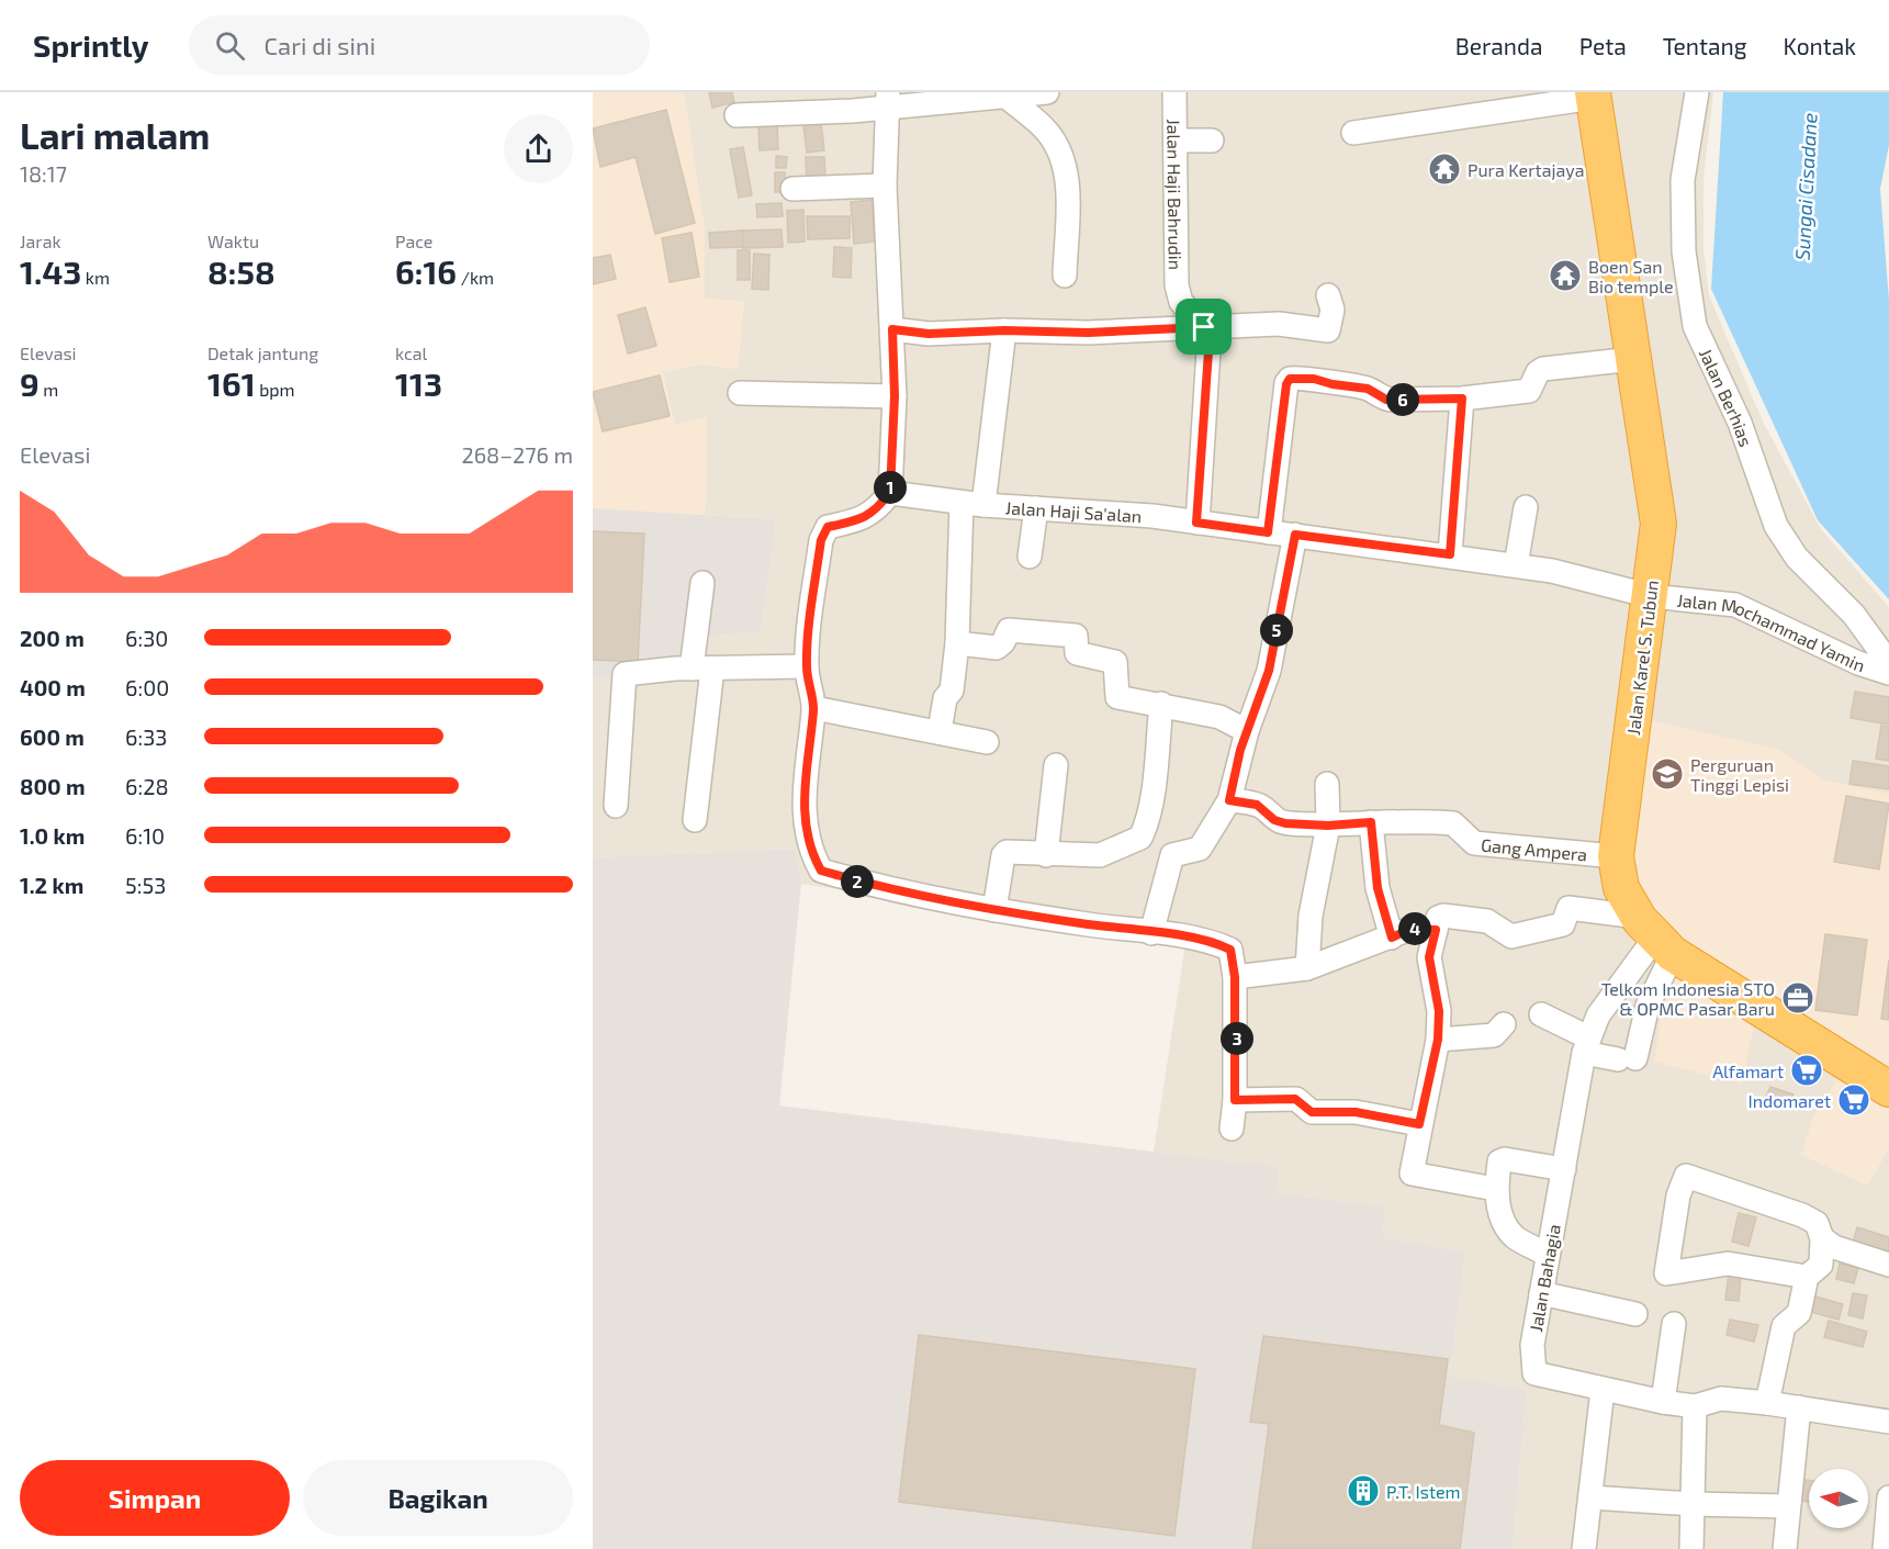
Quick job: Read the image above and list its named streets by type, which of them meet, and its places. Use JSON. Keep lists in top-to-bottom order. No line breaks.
{"streets":{"highway":["Jalan Karel S. Tubun"],"street":["Jalan Haji Bahrudin","Jalan Berhias","Jalan Haji Sa'alan","Jalan Mochammad Yamin","Gang Ampera","Jalan Bahagia"]},"crossings":[["Jalan Haji Sa'alan","Jalan Mochammad Yamin"],["Jalan Haji Sa'alan","Jalan Karel S. Tubun"],["Jalan Mochammad Yamin","Jalan Karel S. Tubun"],["Jalan Karel S. Tubun","Gang Ampera"],["Jalan Karel S. Tubun","Jalan Bahagia"]],"water":["Sungai Cisadane"],"places":{"temple":["Pura Kertajaya","Boen San Bio temple"],"school or university":["Perguruan Tinggi Lepisi"],"office":["Telkom Indonesia STO & OPMC Pasar Baru"],"supermarket":["Alfamart","Indomaret"],"building":["P.T. Istem"]},"north":"left","page":{"header":"Sprintly","search":"Cari di sini","nav":["Beranda","Peta","Tentang","Kontak"],"heading":["Lari malam","18:17"],"stats":[["Jarak","1.43 km"],["Waktu","8:58"],["Pace","6:16 /km"],["Elevasi","9 m"],["Detak jantung","161 bpm"],["kcal","113"]],"pins":["6","1","5","2","4","3"],"chart":["Elevasi","268–276 m"],"list":[{"name":"200 m","note":"6:30"},{"name":"400 m","note":"6:00"},{"name":"600 m","note":"6:33"},{"name":"800 m","note":"6:28"},{"name":"1.0 km","note":"6:10"},{"name":"1.2 km","note":"5:53"}],"buttons":["Simpan","Bagikan"]}}
